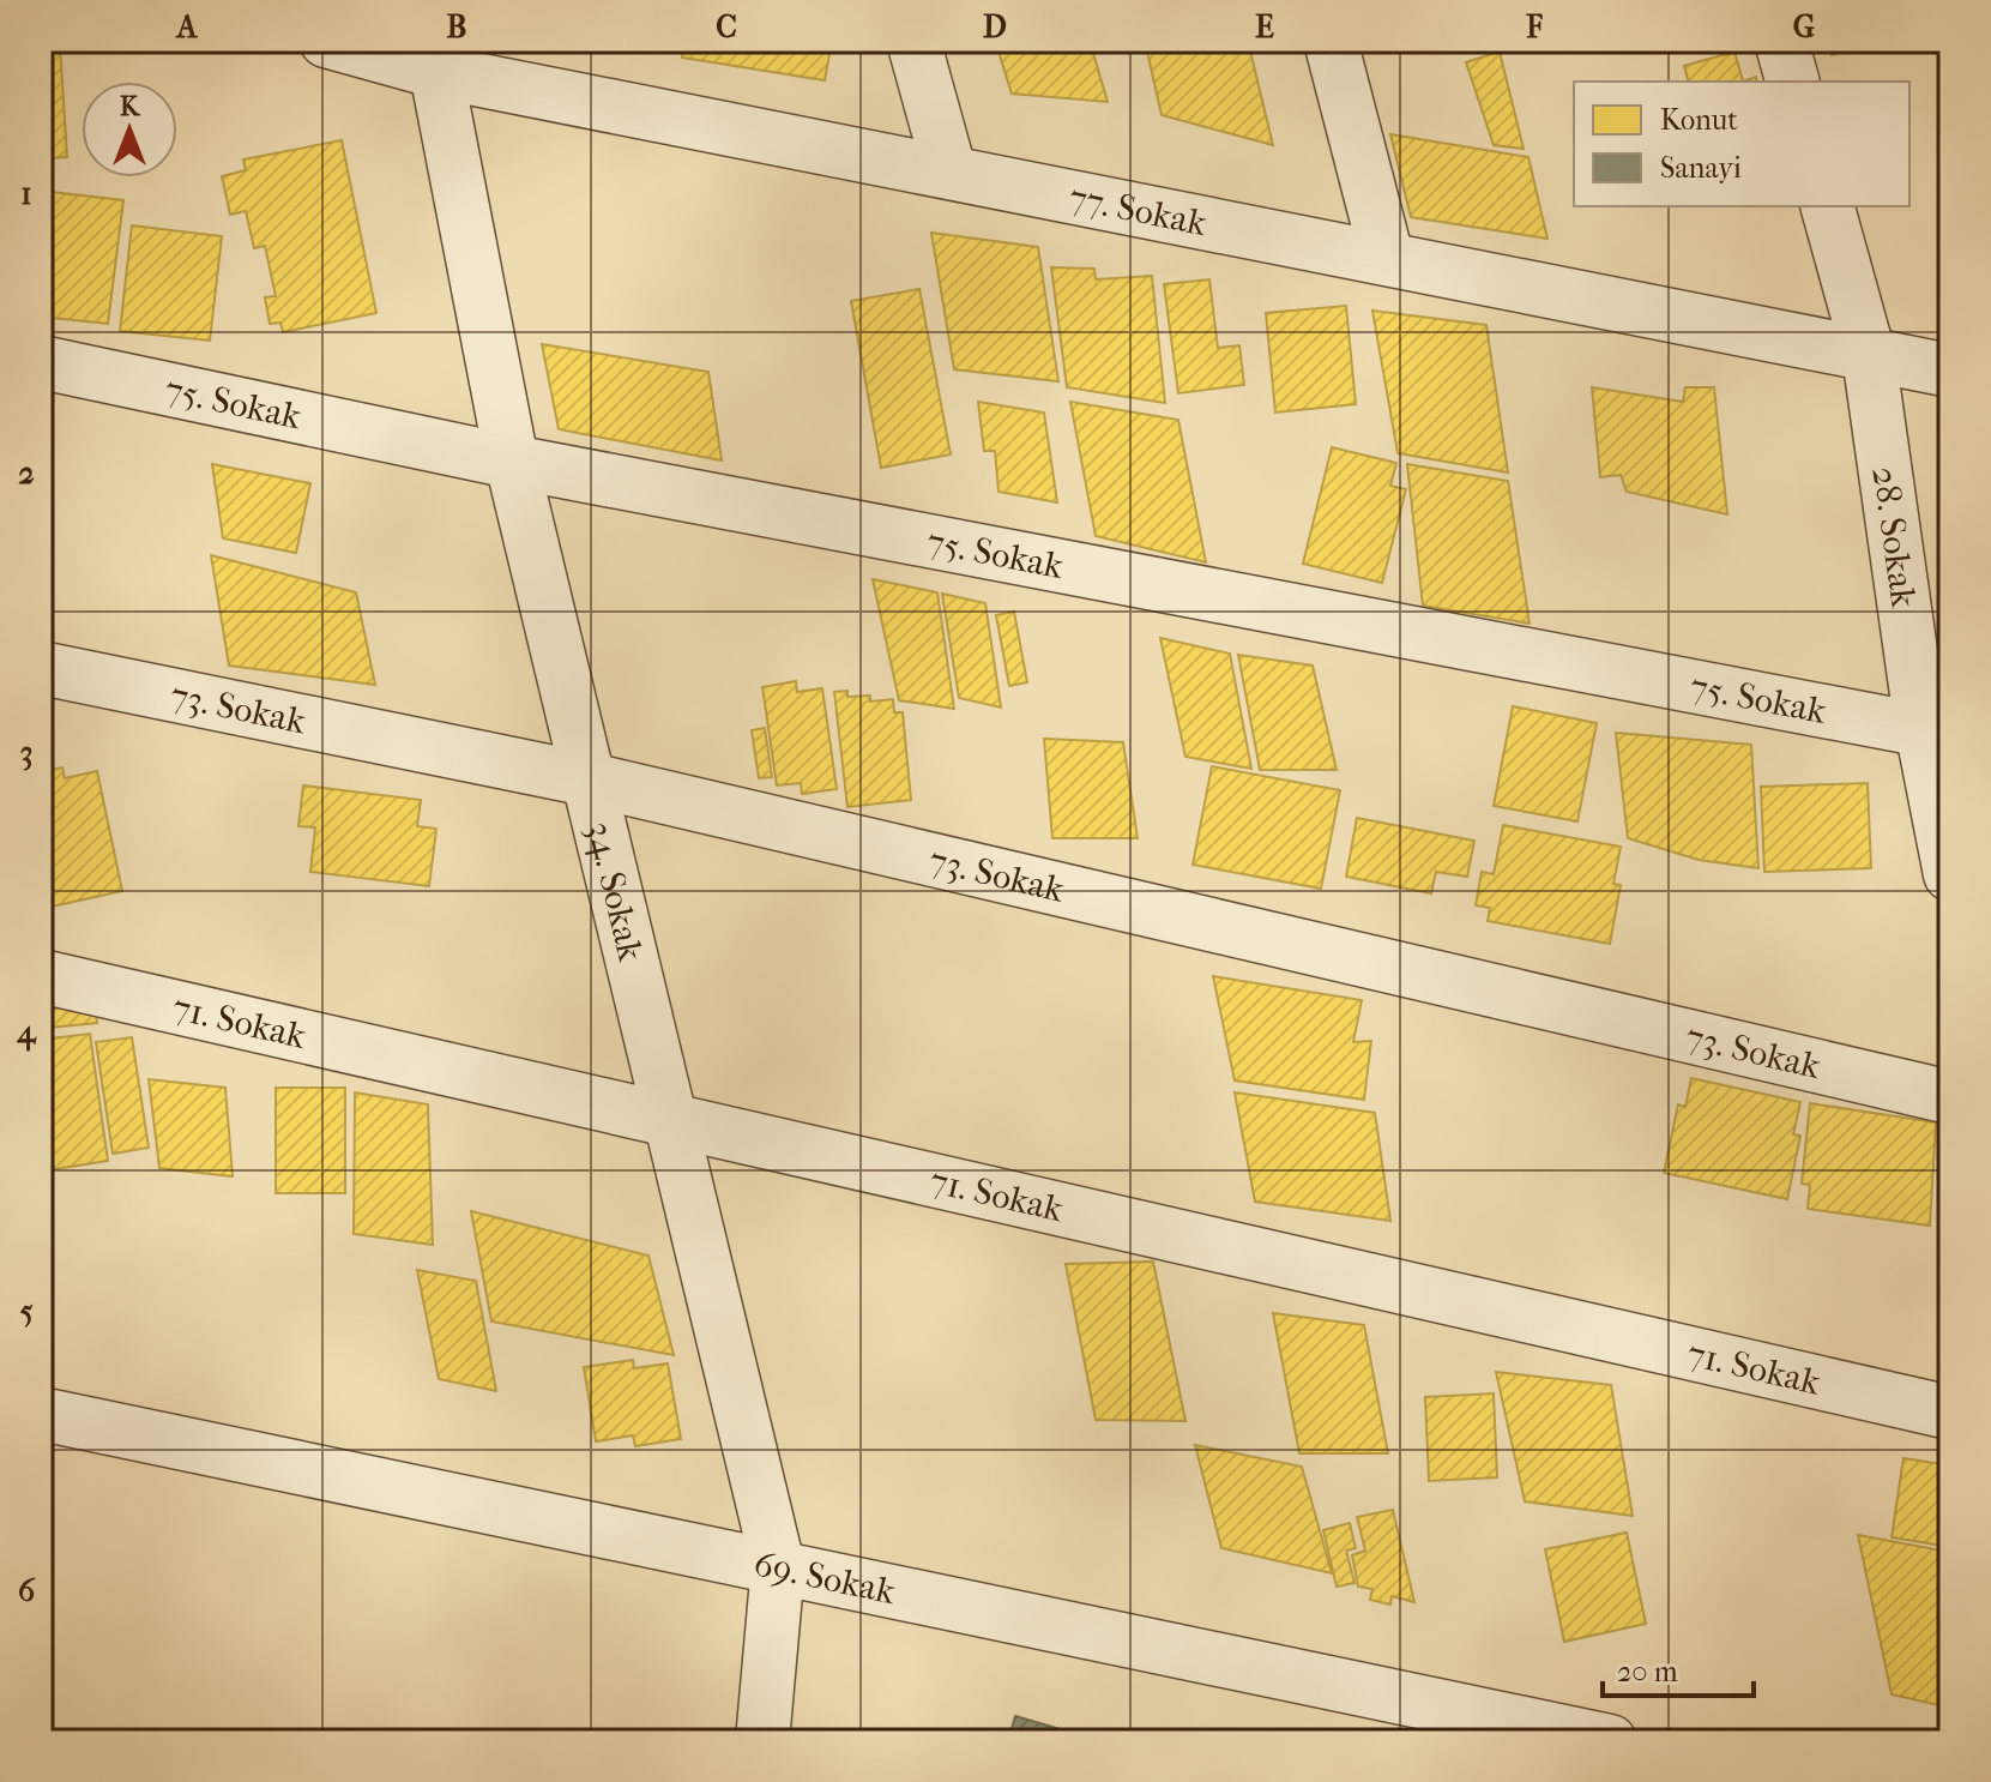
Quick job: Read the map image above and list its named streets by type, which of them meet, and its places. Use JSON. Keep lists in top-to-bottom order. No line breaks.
{"streets":{"street":["77. Sokak","75. Sokak","28. Sokak","73. Sokak","34. Sokak","71. Sokak","69. Sokak"]},"crossings":[["77. Sokak","28. Sokak"],["77. Sokak","34. Sokak"],["75. Sokak","28. Sokak"],["75. Sokak","34. Sokak"],["73. Sokak","34. Sokak"],["34. Sokak","71. Sokak"],["34. Sokak","69. Sokak"]],"legend":["Konut","Sanayi"],"scale_bar":"20 m","north":"top","grid":{"columns":["A","B","C","D","E","F","G"],"rows":["1","2","3","4","5","6"]}}
